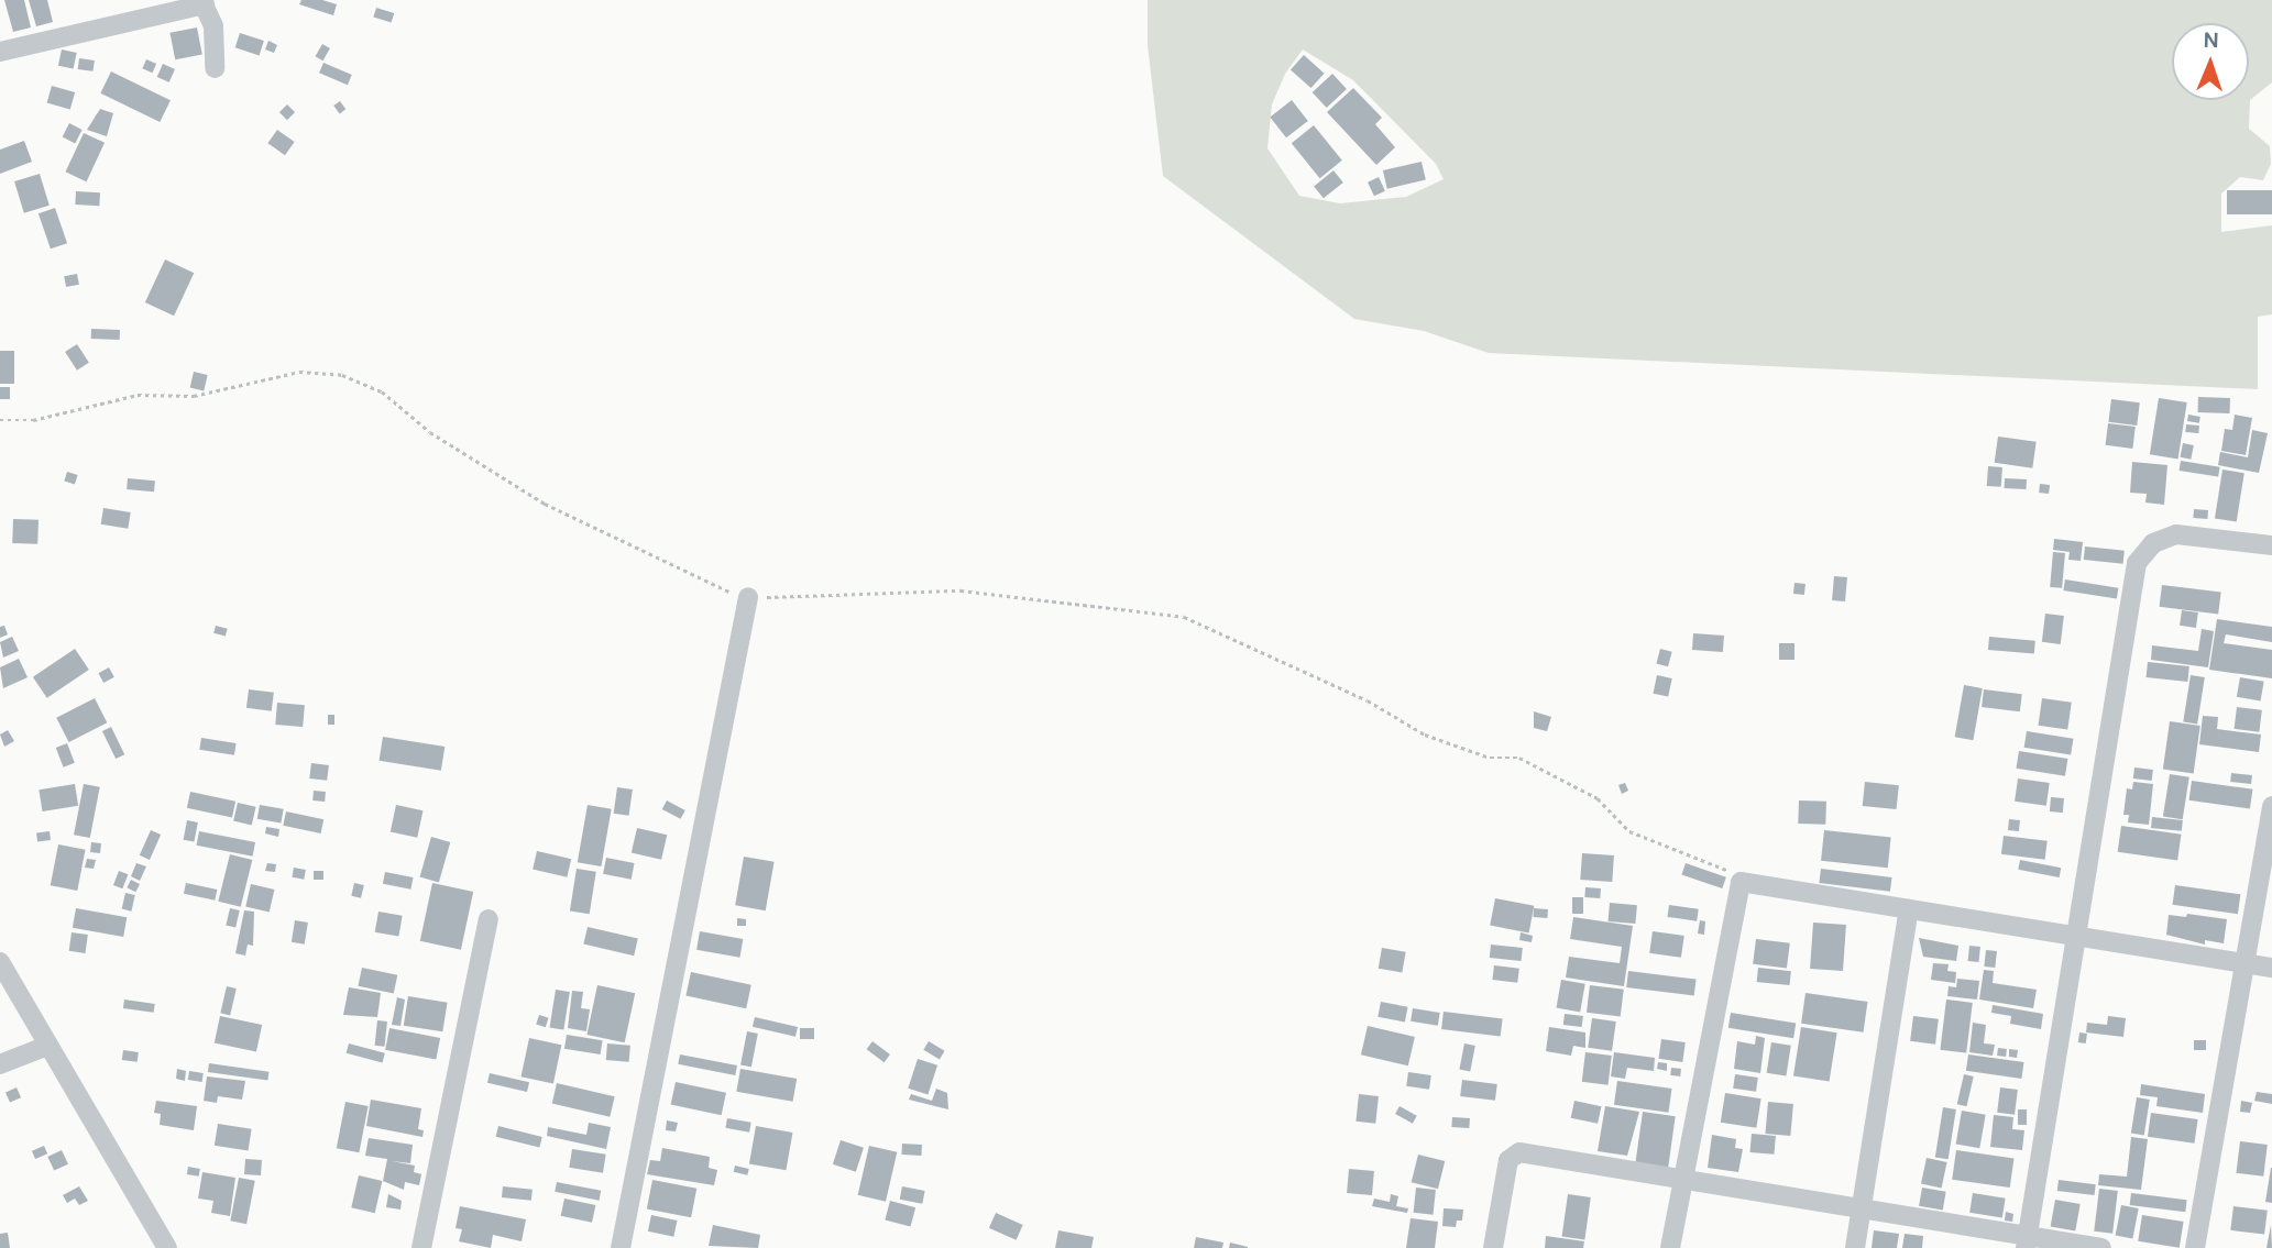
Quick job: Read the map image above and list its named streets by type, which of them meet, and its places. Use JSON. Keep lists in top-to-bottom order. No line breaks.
{"north":"top"}
